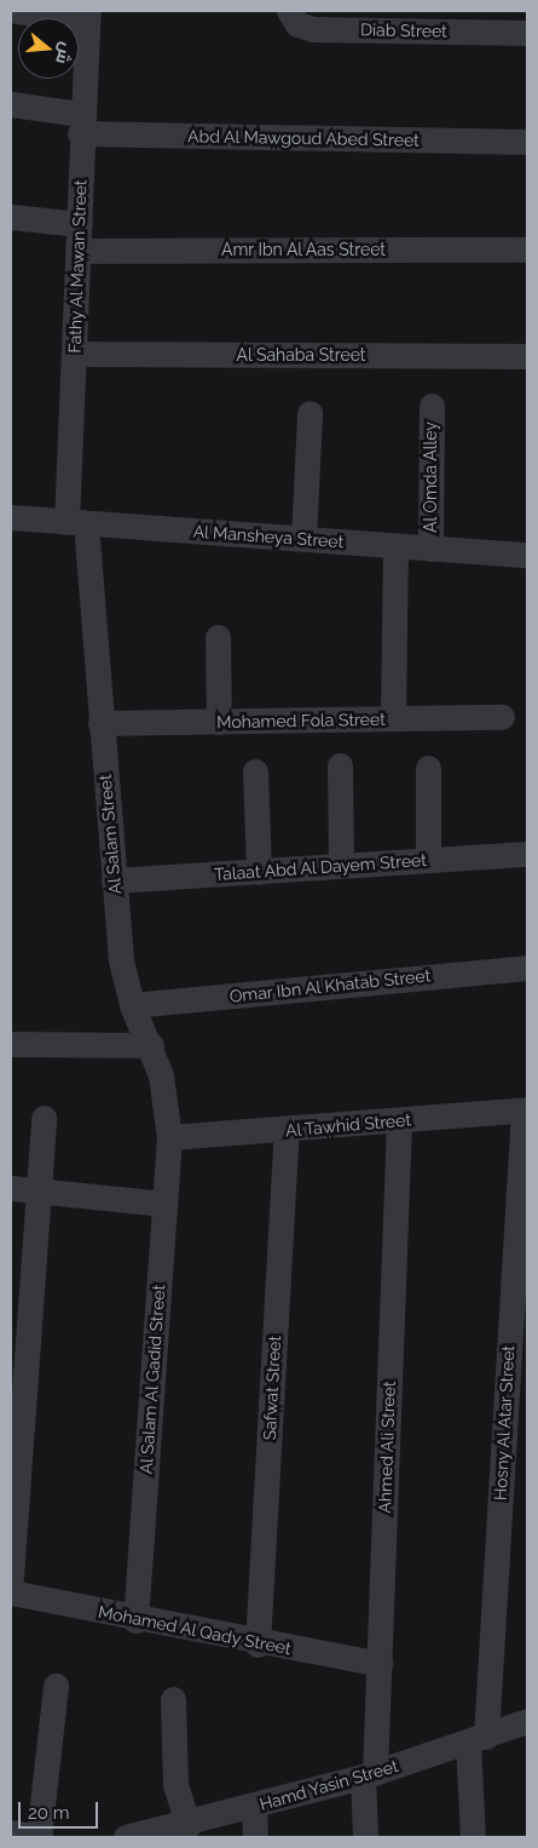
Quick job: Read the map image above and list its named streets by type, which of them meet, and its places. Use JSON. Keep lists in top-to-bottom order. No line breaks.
{"streets":{"street":["Diab Street","Abd Al Mawgoud Abed Street","Amr Ibn Al Aas Street","Fathy Al Mawan Street","Al Sahaba Street","Al Omda Alley","Al Mansheya Street","Mohamed Fola Street","Al Salam Street","Talaat Abd Al Dayem Street","Omar Ibn Al Khatab Street","Al Tawhid Street","Al Salam Al Gadid Street","Safwat Street","Hosny Al Atar Street","Ahmed Ali Street","Mohamed Al Qady Street","Hamd Yasin Street"]},"crossings":[["Abd Al Mawgoud Abed Street","Fathy Al Mawan Street"],["Amr Ibn Al Aas Street","Fathy Al Mawan Street"],["Fathy Al Mawan Street","Al Sahaba Street"],["Fathy Al Mawan Street","Al Mansheya Street"],["Fathy Al Mawan Street","Al Salam Street"],["Al Omda Alley","Al Mansheya Street"],["Al Mansheya Street","Al Salam Street"],["Mohamed Fola Street","Al Salam Street"],["Al Salam Street","Talaat Abd Al Dayem Street"],["Al Salam Street","Omar Ibn Al Khatab Street"],["Al Salam Street","Al Tawhid Street"],["Al Salam Street","Al Salam Al Gadid Street"],["Al Tawhid Street","Al Salam Al Gadid Street"],["Al Tawhid Street","Safwat Street"],["Al Tawhid Street","Hosny Al Atar Street"],["Al Tawhid Street","Ahmed Ali Street"],["Al Salam Al Gadid Street","Mohamed Al Qady Street"],["Safwat Street","Mohamed Al Qady Street"],["Hosny Al Atar Street","Hamd Yasin Street"],["Ahmed Ali Street","Mohamed Al Qady Street"],["Ahmed Ali Street","Hamd Yasin Street"]],"scale_bar":"20 m","north":"right"}
